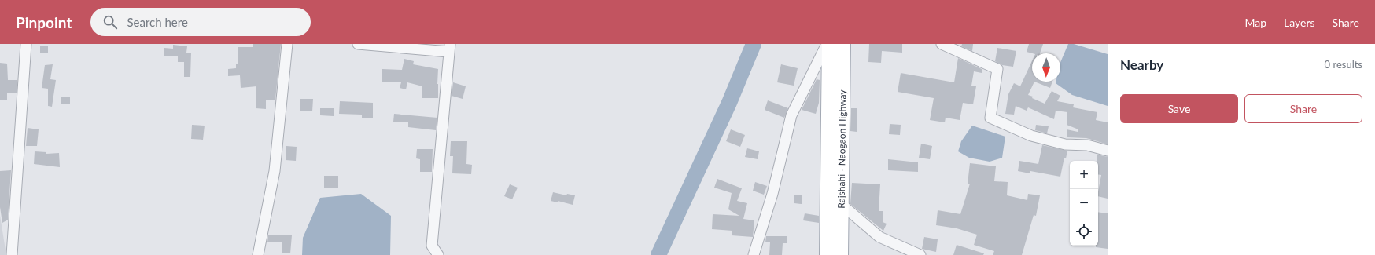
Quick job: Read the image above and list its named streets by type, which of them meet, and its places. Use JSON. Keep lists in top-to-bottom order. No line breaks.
{"streets":{"main road":["Rajshahi - Naogaon Highway"]},"north":"bottom","page":{"header":"Pinpoint","search":"Search here","nav":["Map","Layers","Share"],"heading":["Nearby","0 results"],"buttons":["Save","Share"],"map_buttons":["+","−"]}}
